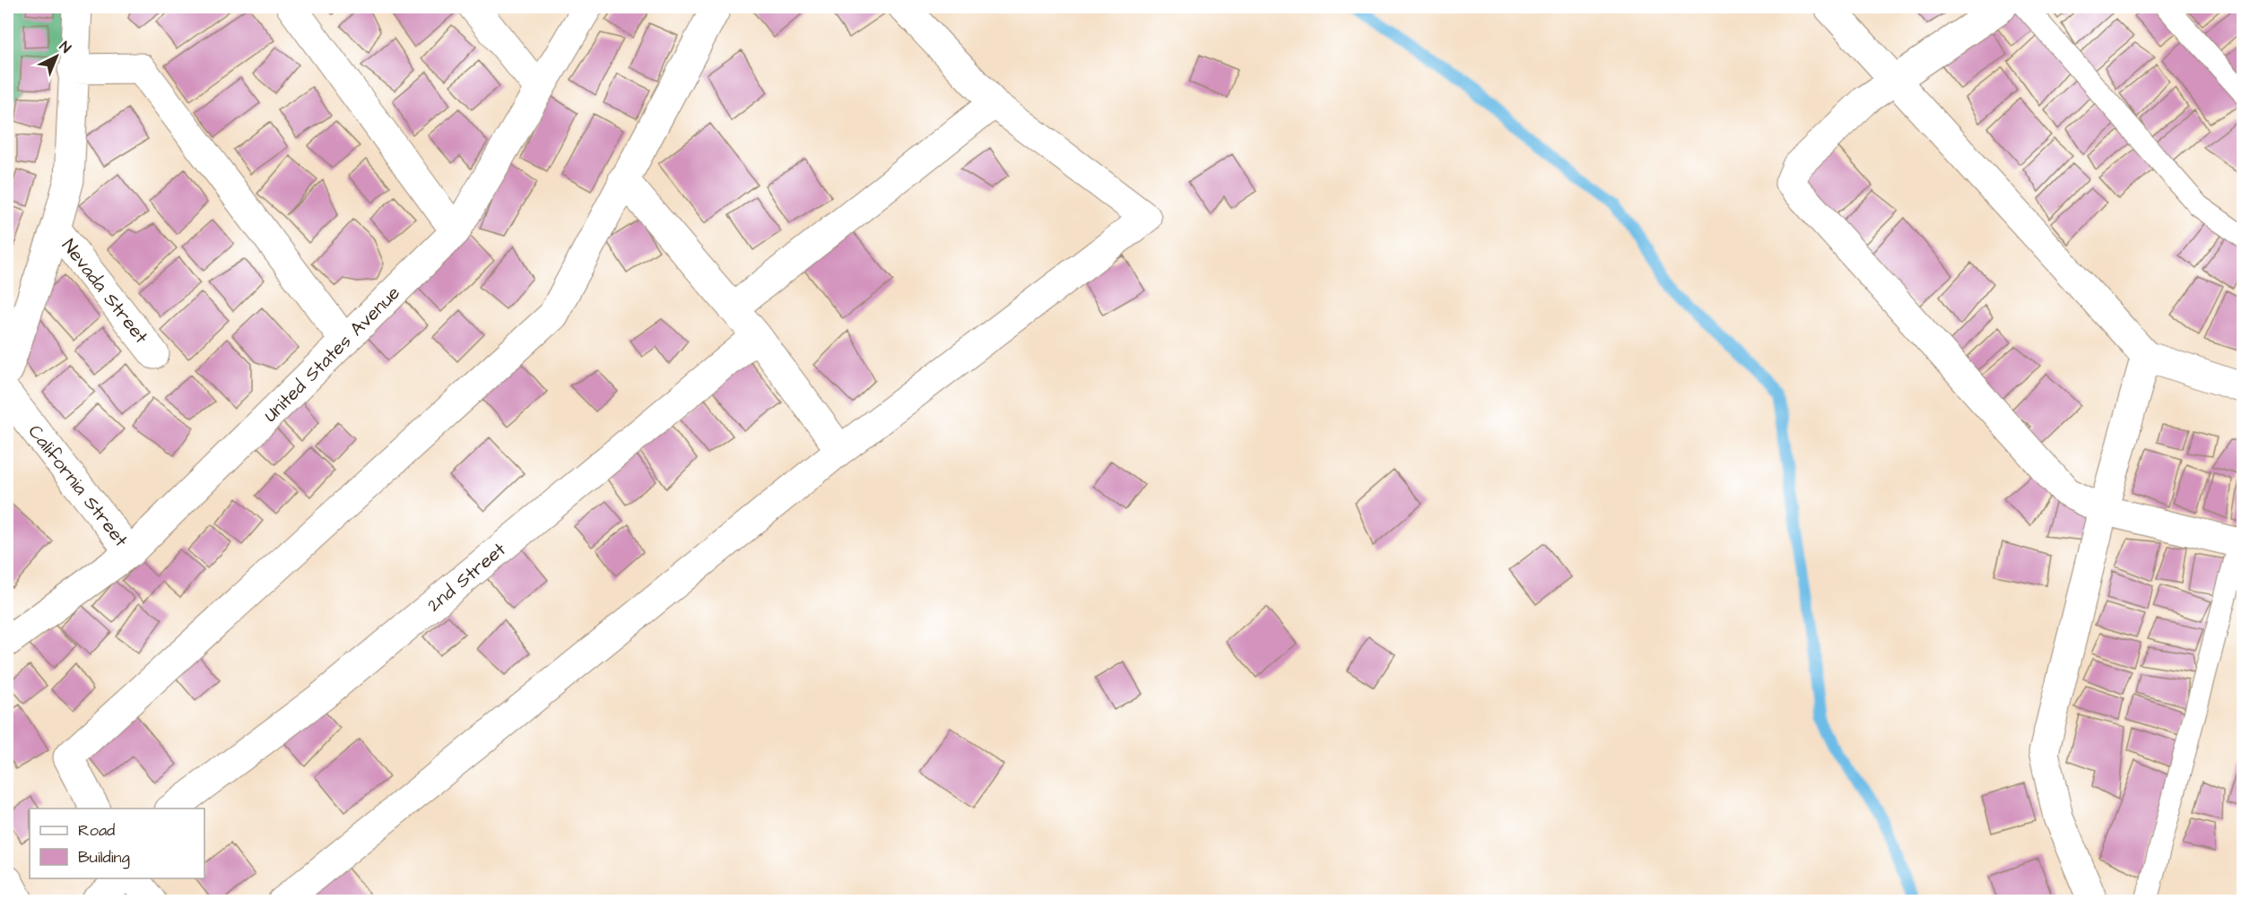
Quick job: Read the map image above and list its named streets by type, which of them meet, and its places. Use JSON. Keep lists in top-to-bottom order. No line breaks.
{"streets":{"street":["Nevada Street","United States Avenue","California Street","2nd Street"]},"crossings":[["United States Avenue","California Street"]],"legend":["Road","Building"],"north":"top right"}
